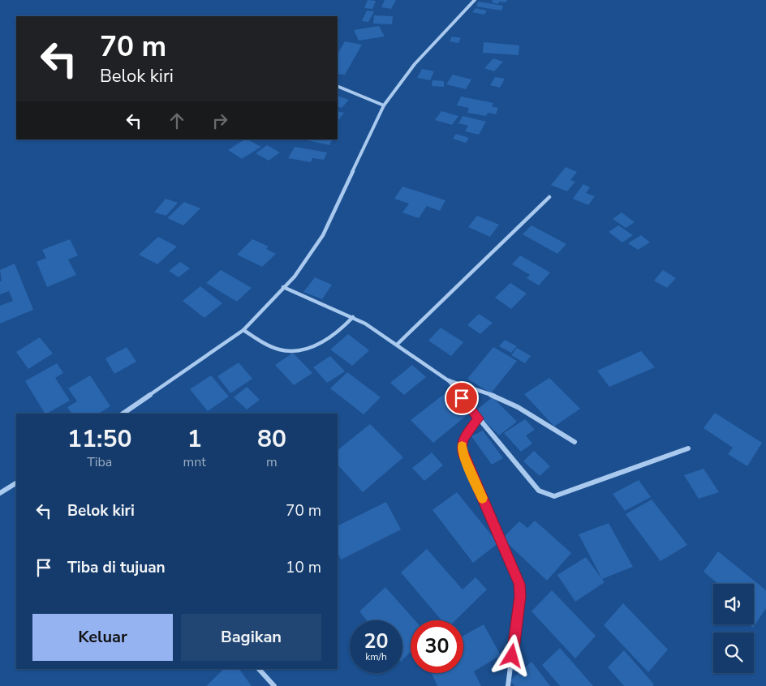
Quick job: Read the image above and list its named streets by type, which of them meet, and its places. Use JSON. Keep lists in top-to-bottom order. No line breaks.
{"page":{"turn":["70 m","Belok kiri"],"eta":["11:50","Tiba","1","mnt","80","m"],"list":[{"name":"Belok kiri","value":"70 m"},{"name":"Tiba di tujuan","value":"10 m"}],"buttons":["Keluar","Bagikan"],"speed":"20 km/h","limit":"30"}}
